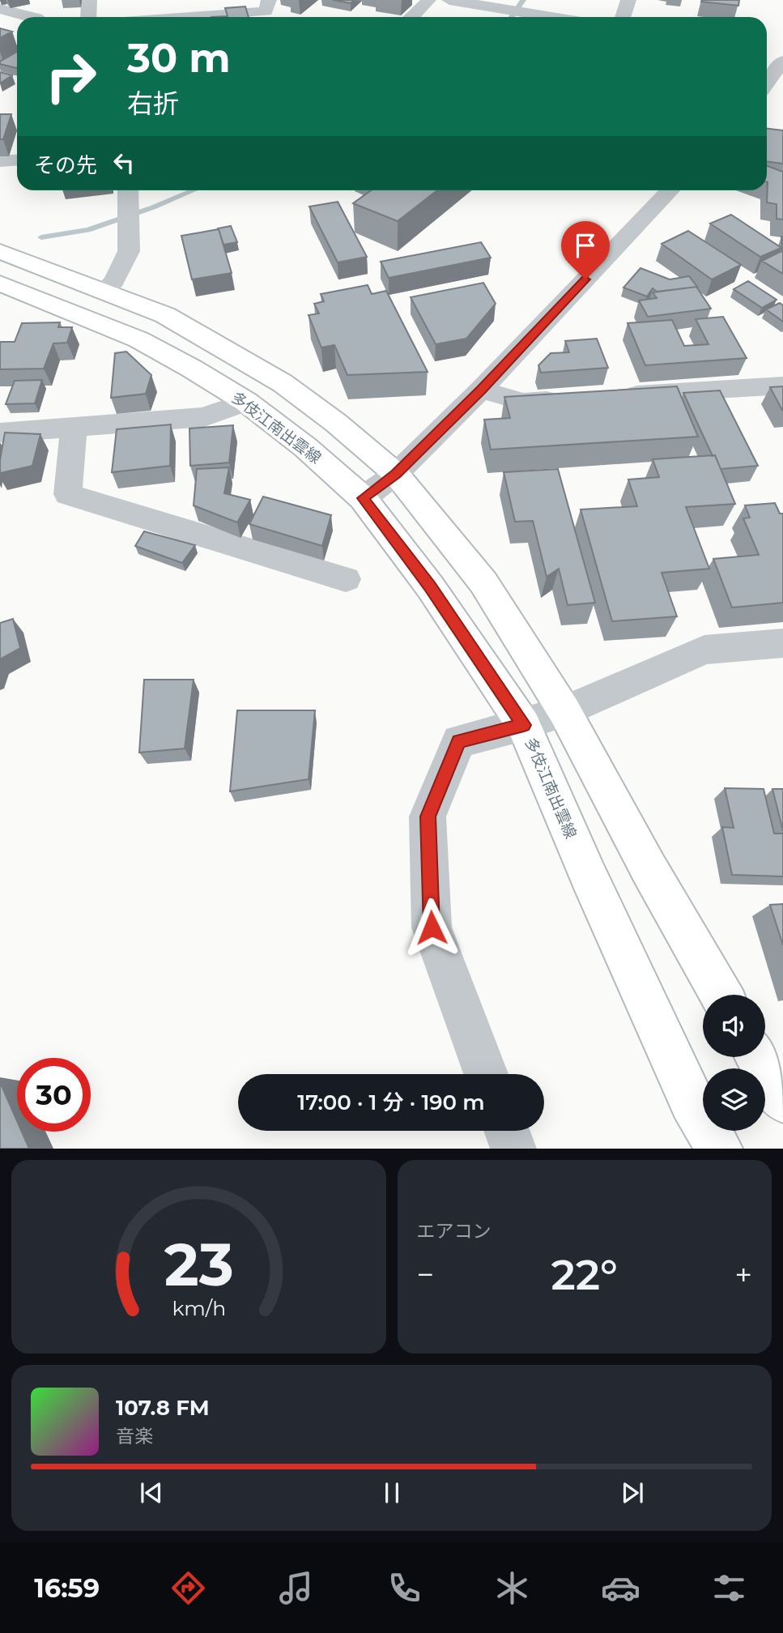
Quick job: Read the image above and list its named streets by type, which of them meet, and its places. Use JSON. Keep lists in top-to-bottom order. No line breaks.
{"streets":{"main road":["多伎江南出雲線"]},"page":{"turn":["30 m","右折"],"then":"その先","limit":"30","trip":"17:00 · 1 分 · 190 m","tile":"エアコン","heat":["−","22°","+"],"song":["107.8 FM","音楽"],"tabs":"16:59","gauge":["23","km/h"]}}
